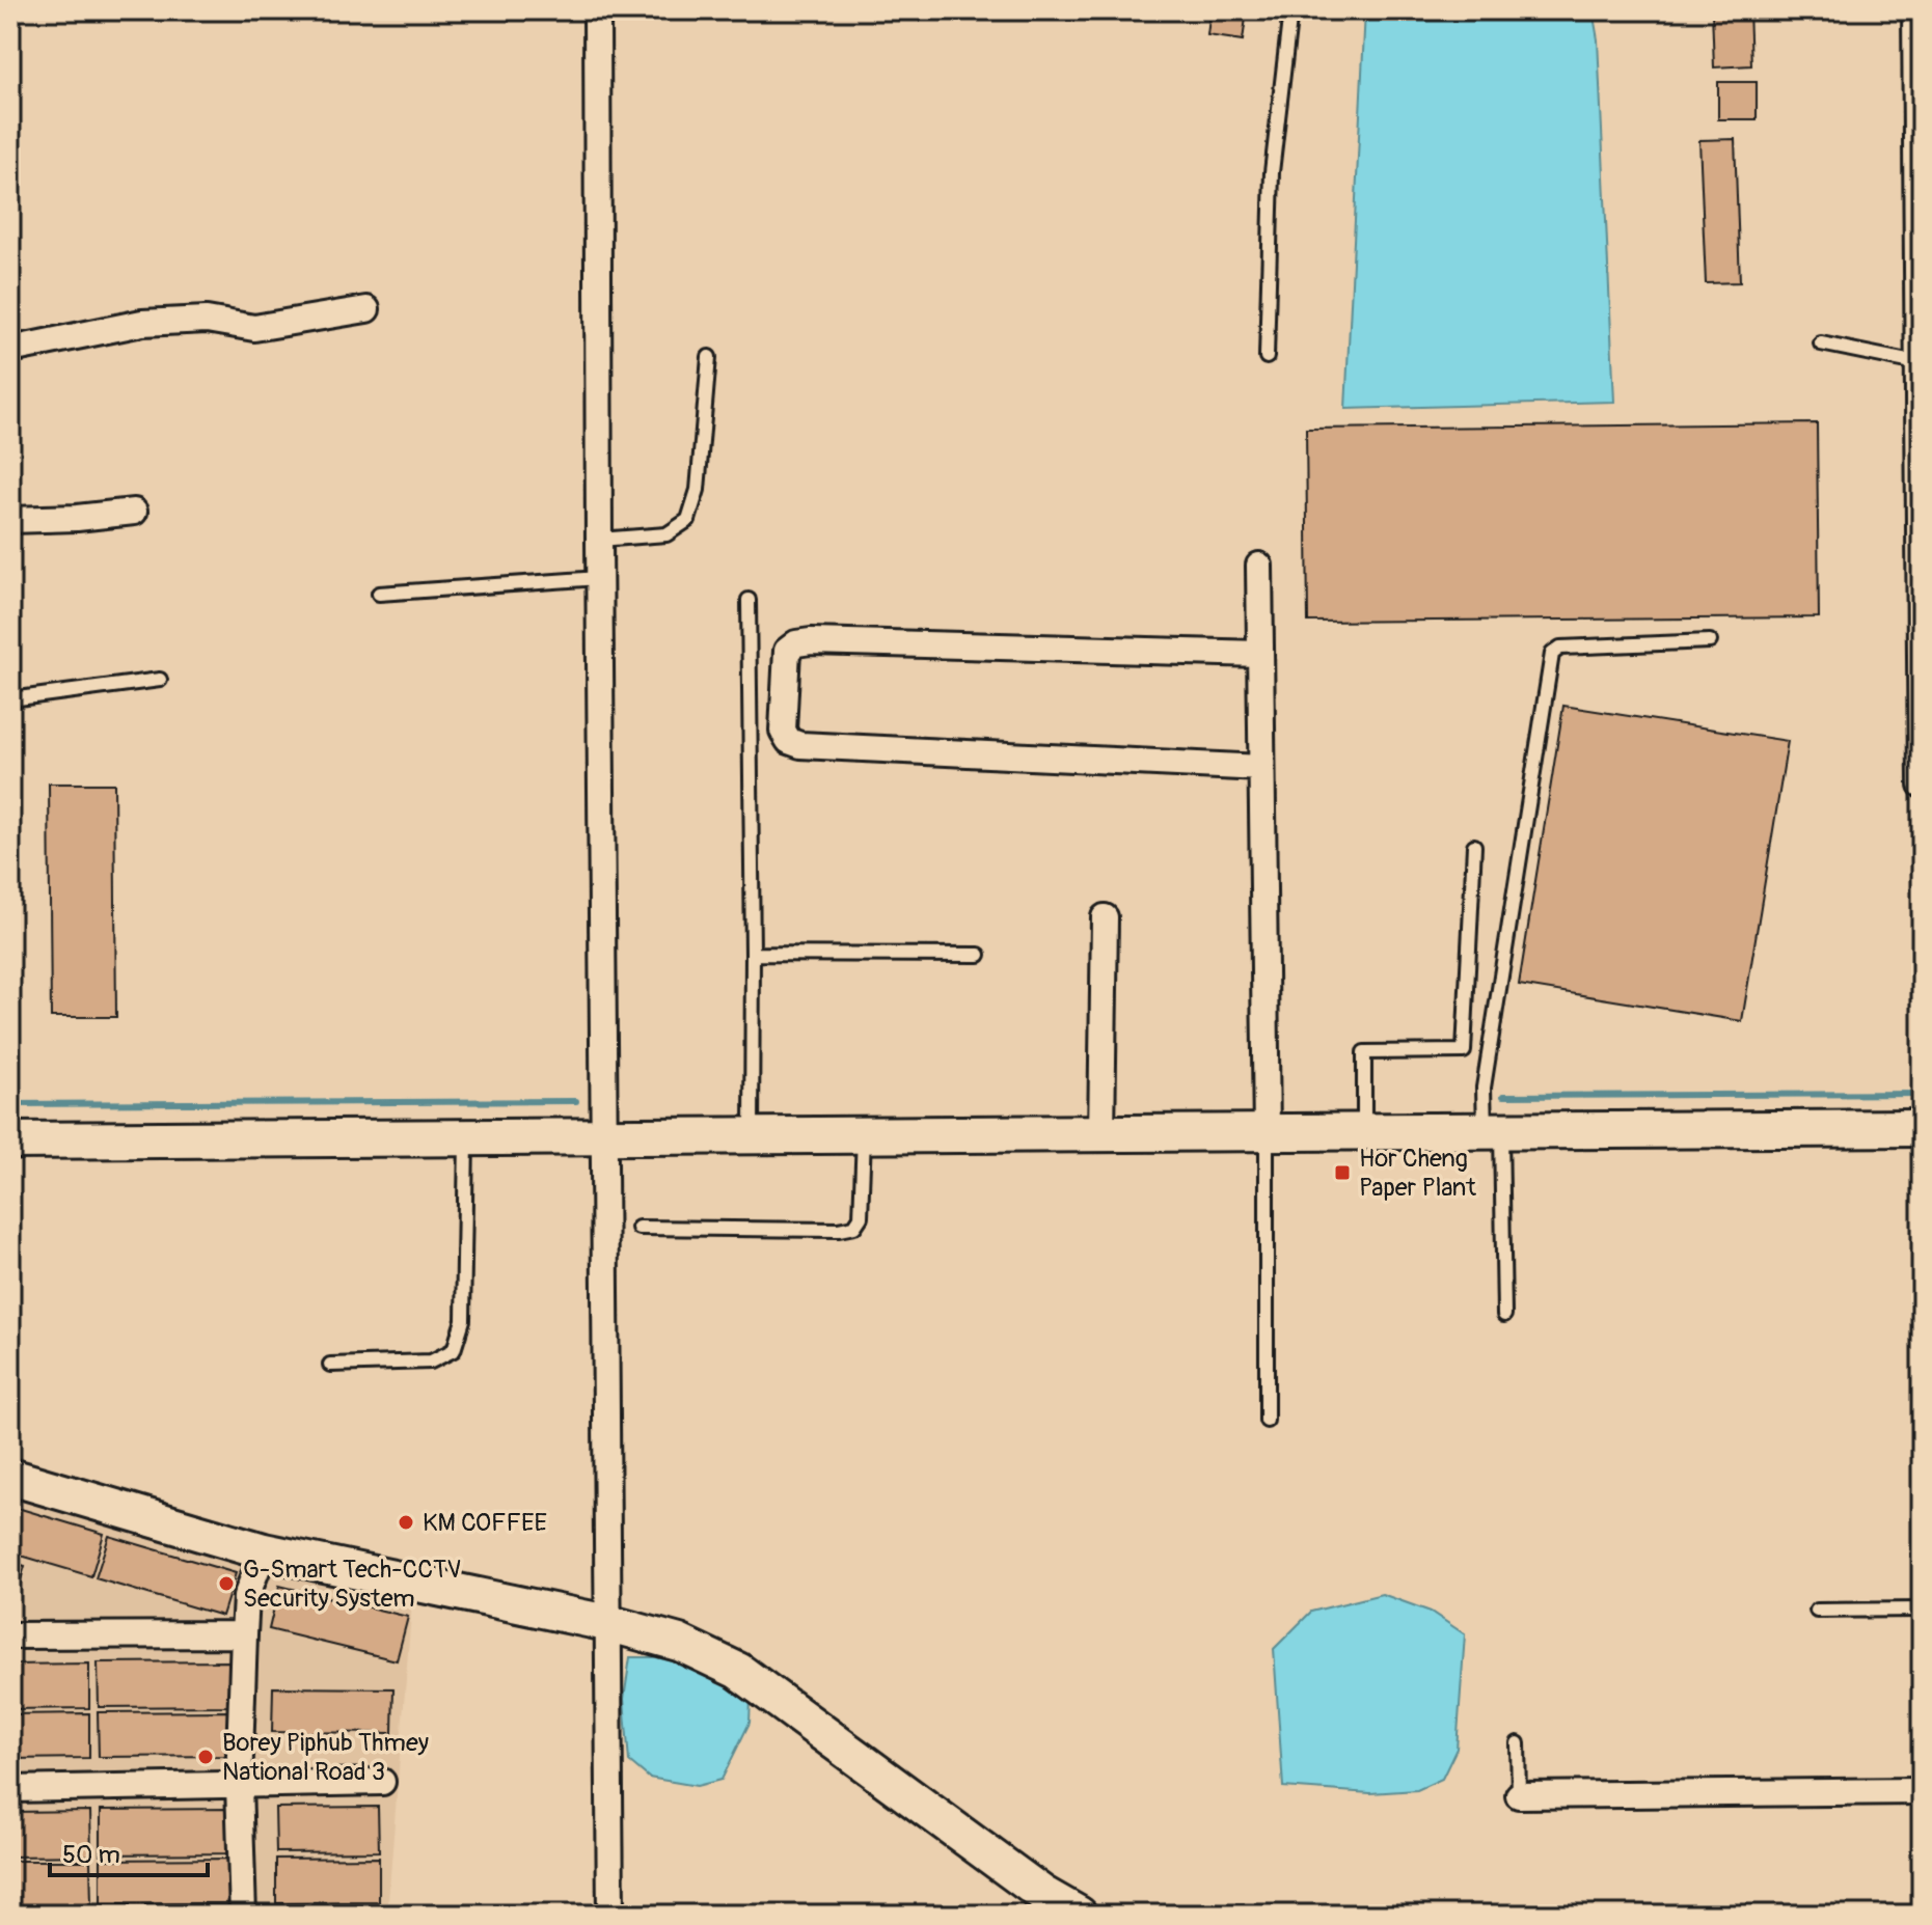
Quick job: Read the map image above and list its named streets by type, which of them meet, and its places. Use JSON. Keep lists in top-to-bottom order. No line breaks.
{"places":{"transit":["Hor Cheng Paper Plant"],"other":["KM COFFEE","G-Smart Tech-CCTV Security System","Borey Piphub Thmey National Road 3"]},"scale_bar":"50 m"}
